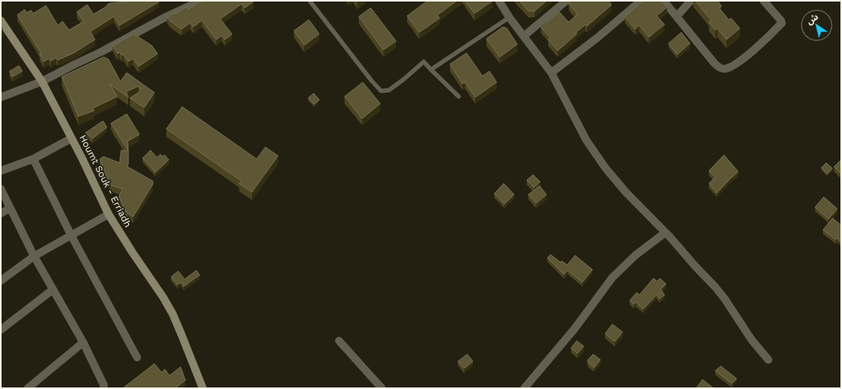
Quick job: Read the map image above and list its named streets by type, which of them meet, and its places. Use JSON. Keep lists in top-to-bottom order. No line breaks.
{"streets":{"street":["Houmt Souk - Erriadh"]},"north":"top left"}
